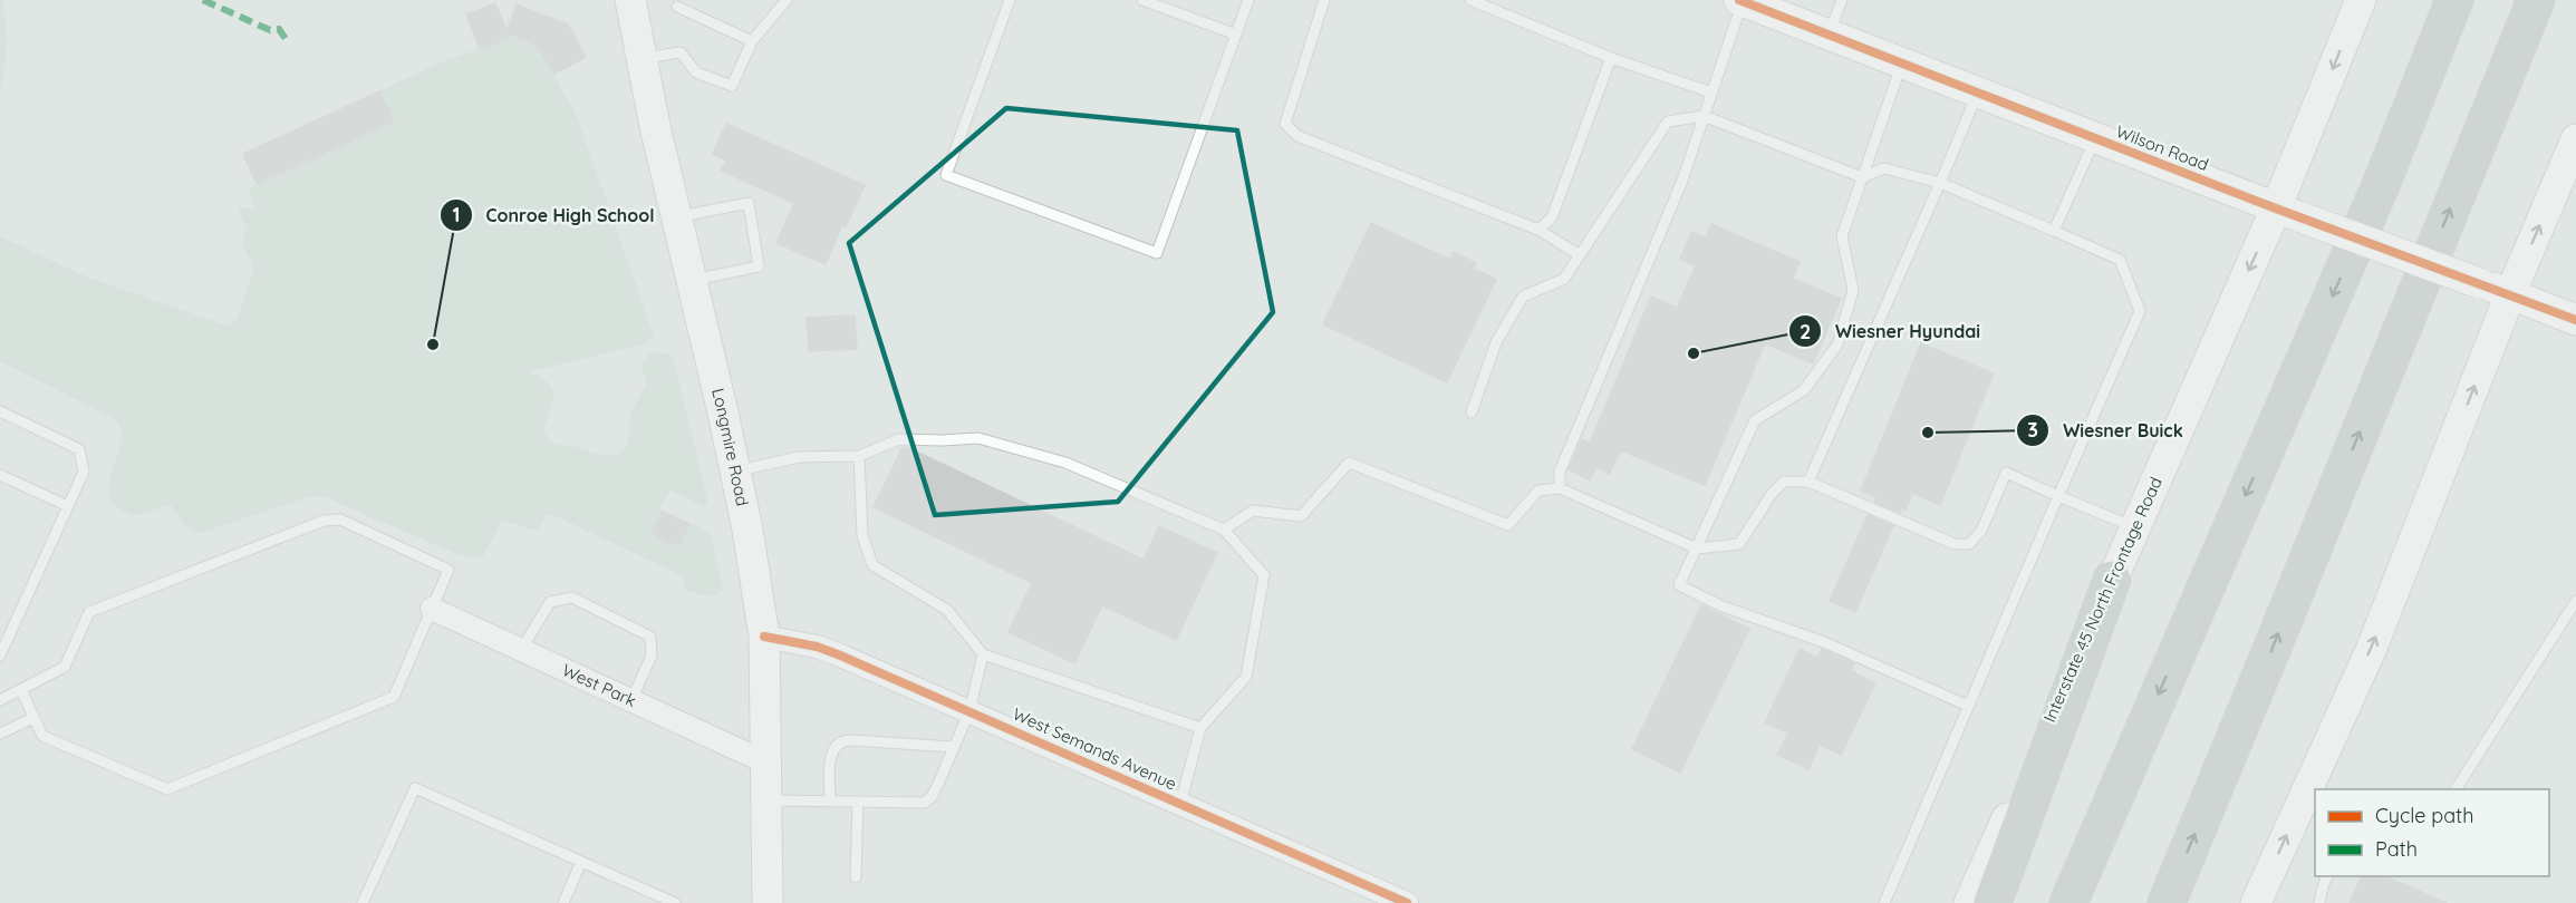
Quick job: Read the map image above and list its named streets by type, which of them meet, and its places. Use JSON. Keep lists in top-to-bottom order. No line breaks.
{"streets":{"main road":["Wilson Road","Longmire Road","Interstate 45 North Frontage Road"],"street":["West Park","West Semands Avenue"]},"crossings":[["Wilson Road","Interstate 45 North Frontage Road"],["Longmire Road","West Park"],["Longmire Road","West Semands Avenue"]],"places":["Conroe High School","Wiesner Hyundai","Wiesner Buick"],"legend":["Cycle path","Path"]}
